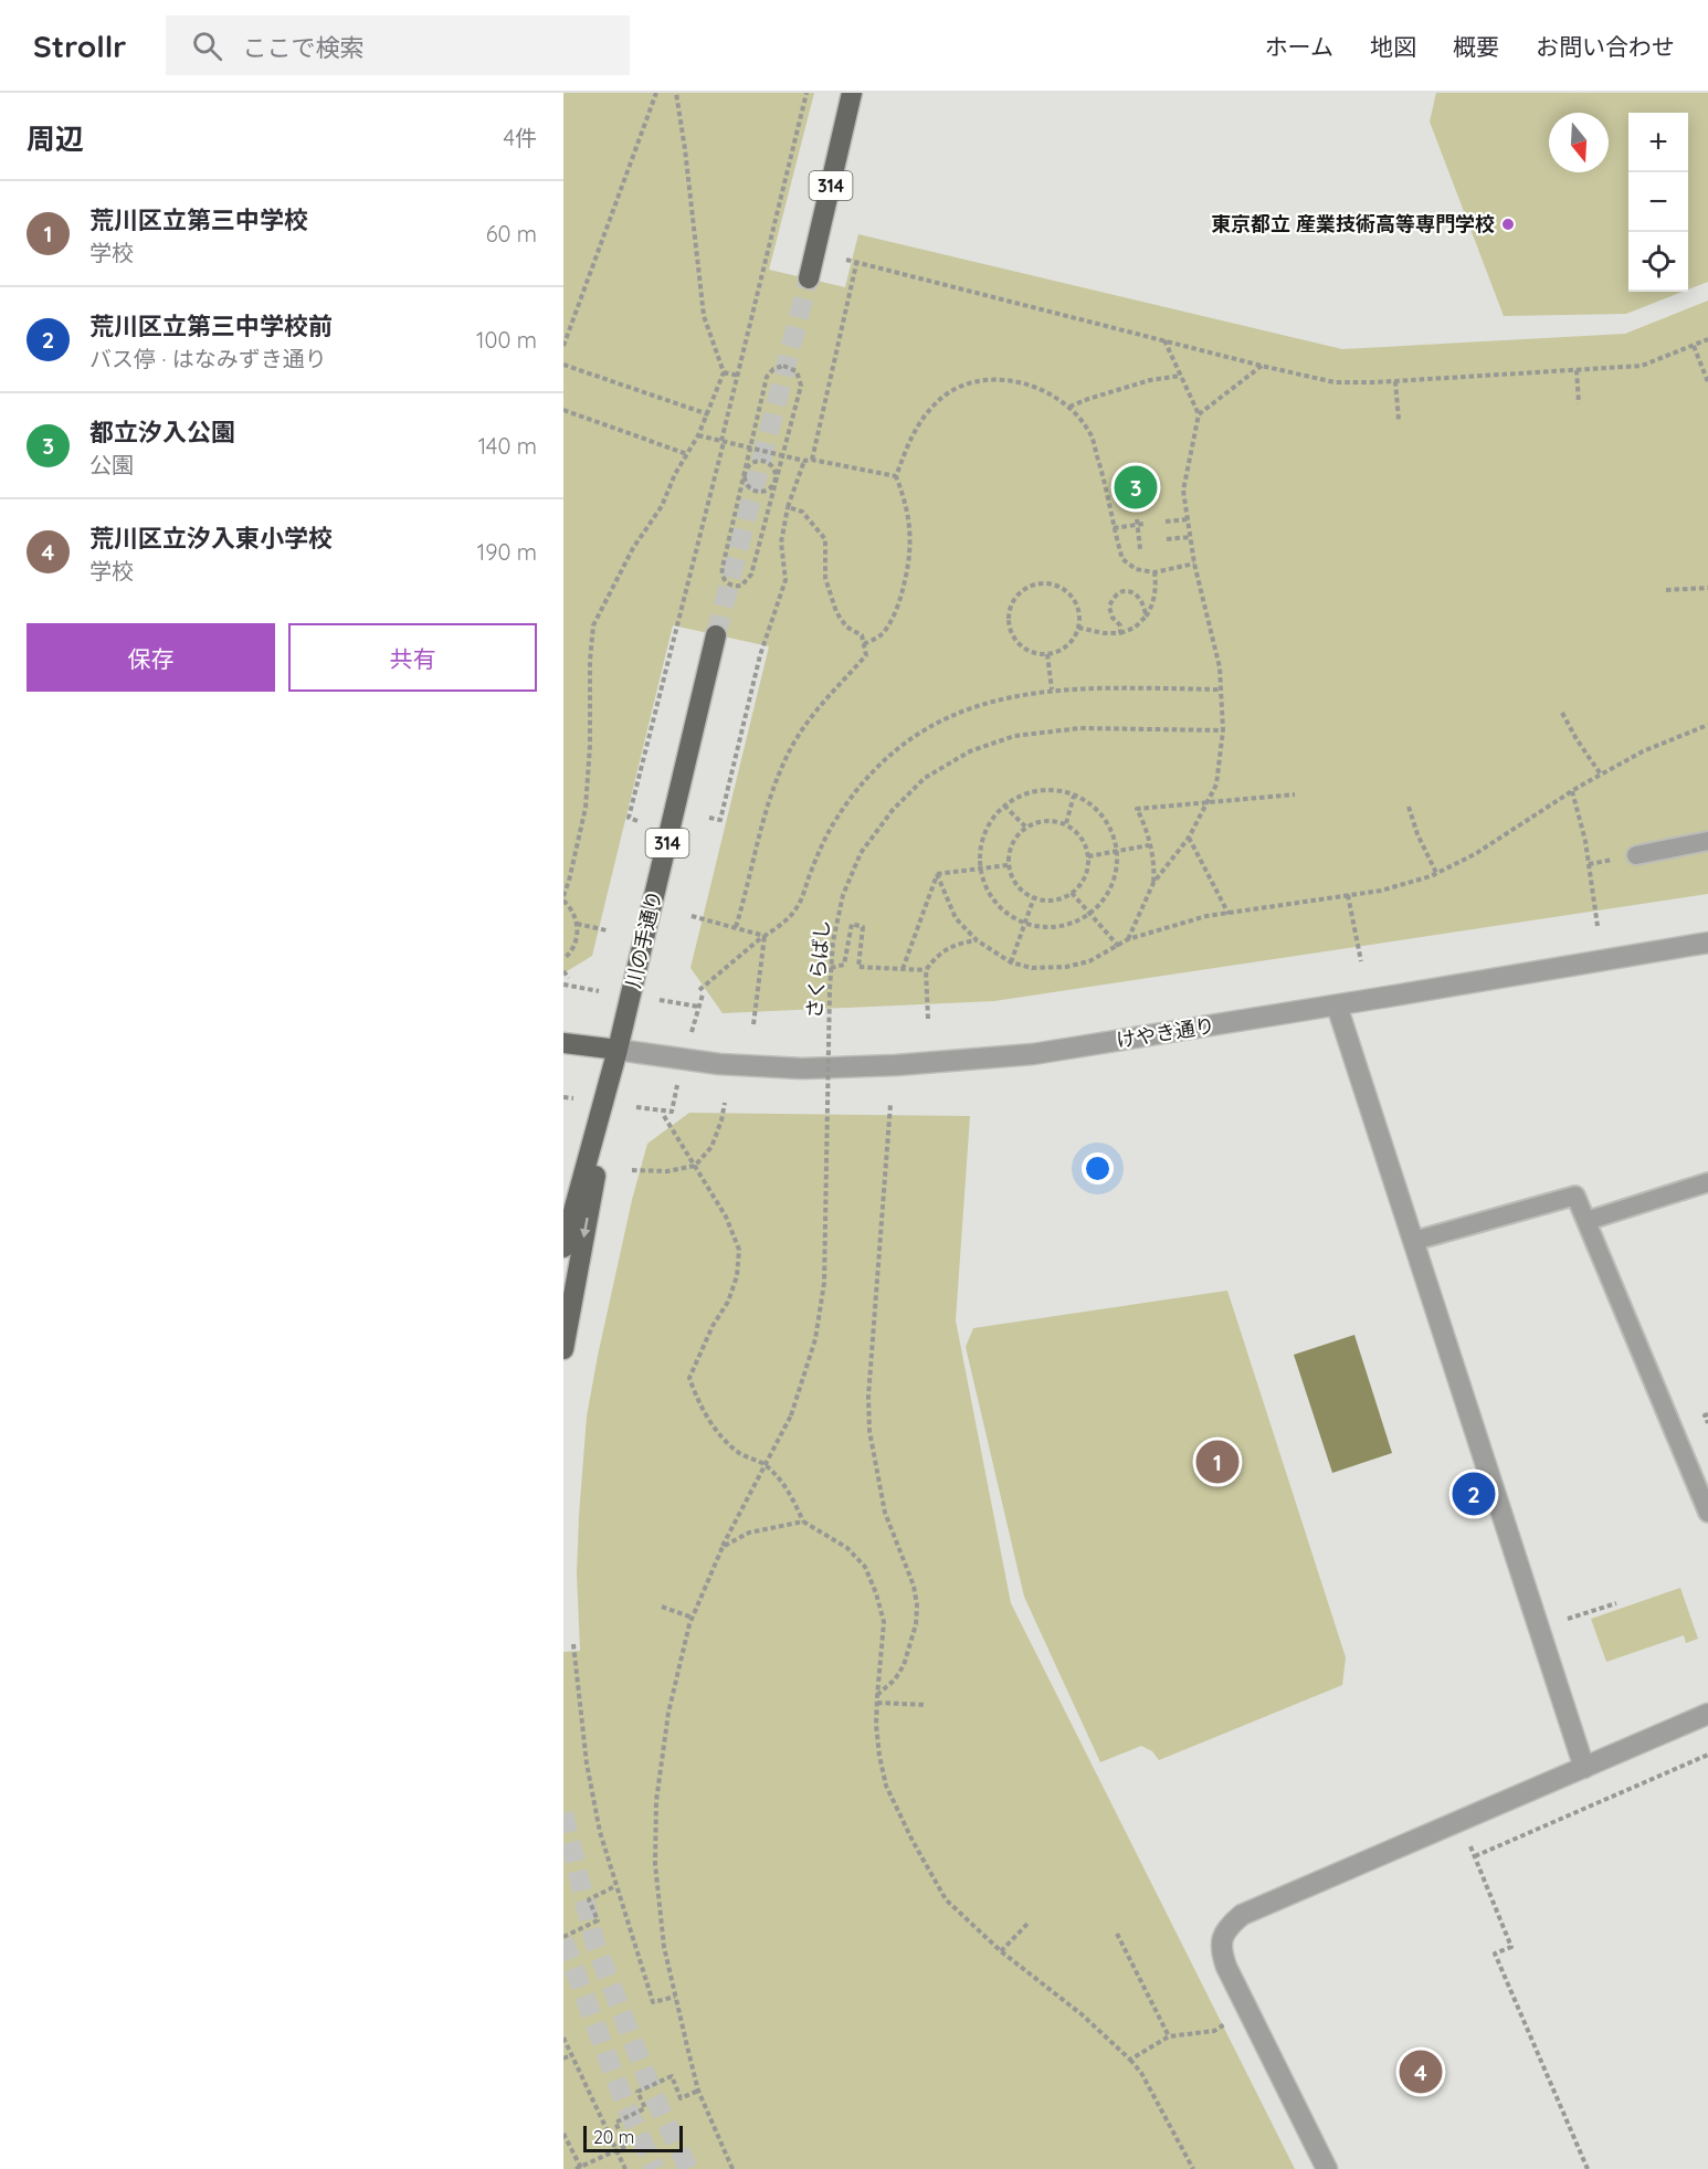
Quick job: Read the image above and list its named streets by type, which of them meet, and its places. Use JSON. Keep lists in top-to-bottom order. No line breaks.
{"streets":{"main road":["314","川の手通り"],"street":["けやき通り"],"path":["さくらばし"]},"crossings":[["川の手通り","けやき通り"]],"places":["東京都立 産業技術高等専門学校"],"scale_bar":"20 m","north":"bottom","page":{"header":"Strollr","search":"ここで検索","nav":["ホーム","地図","概要","お問い合わせ"],"heading":["周辺","4件"],"map_buttons":["+","−"],"list":[{"mark":"1","name":"荒川区立第三中学校","note":"学校","value":"60 m"},{"mark":"2","name":"荒川区立第三中学校前","note":"バス停 · はなみずき通り","value":"100 m"},{"mark":"3","name":"都立汐入公園","note":"公園","value":"140 m"},{"mark":"4","name":"荒川区立汐入東小学校","note":"学校","value":"190 m"}],"pins":["3","1","2","4"],"buttons":["保存","共有"],"scale":"20 m"}}
